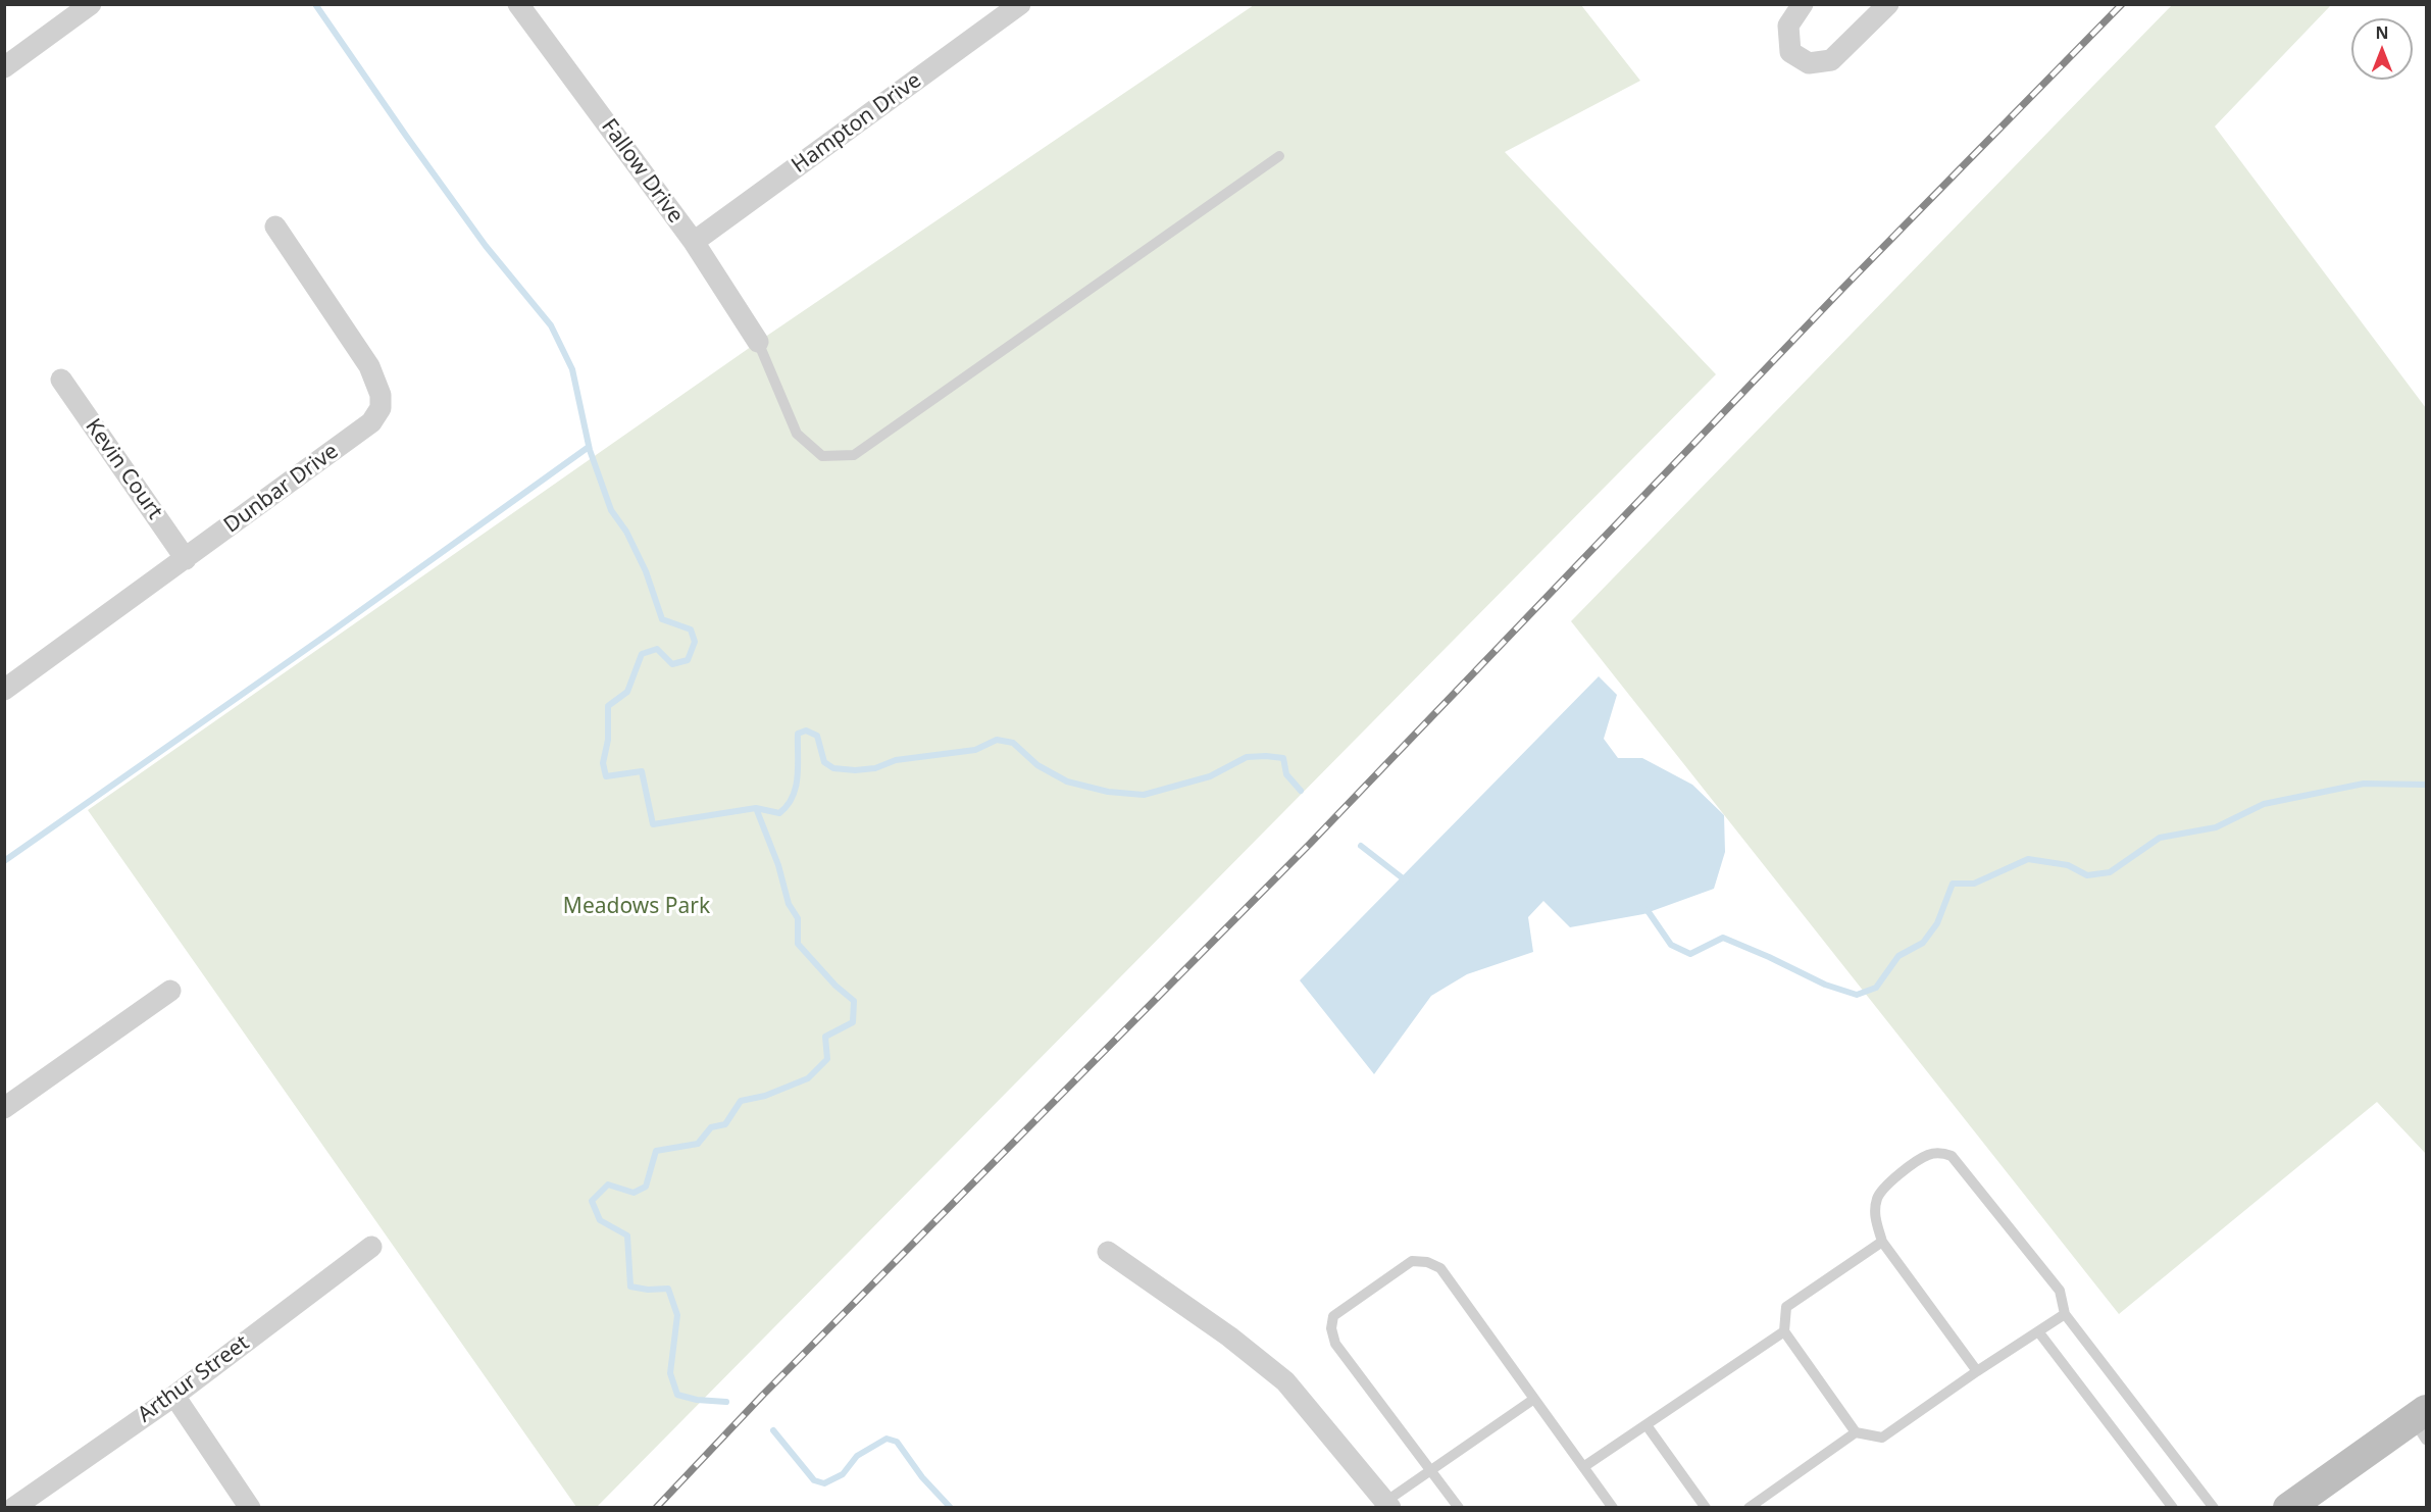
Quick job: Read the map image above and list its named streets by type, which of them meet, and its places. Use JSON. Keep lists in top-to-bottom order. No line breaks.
{"streets":{"street":["Hampton Drive","Fallow Drive","Kevin Court","Dunbar Drive","Arthur Street"]},"crossings":[["Hampton Drive","Fallow Drive"],["Kevin Court","Dunbar Drive"]],"parks":["Meadows Park"],"north":"top"}
